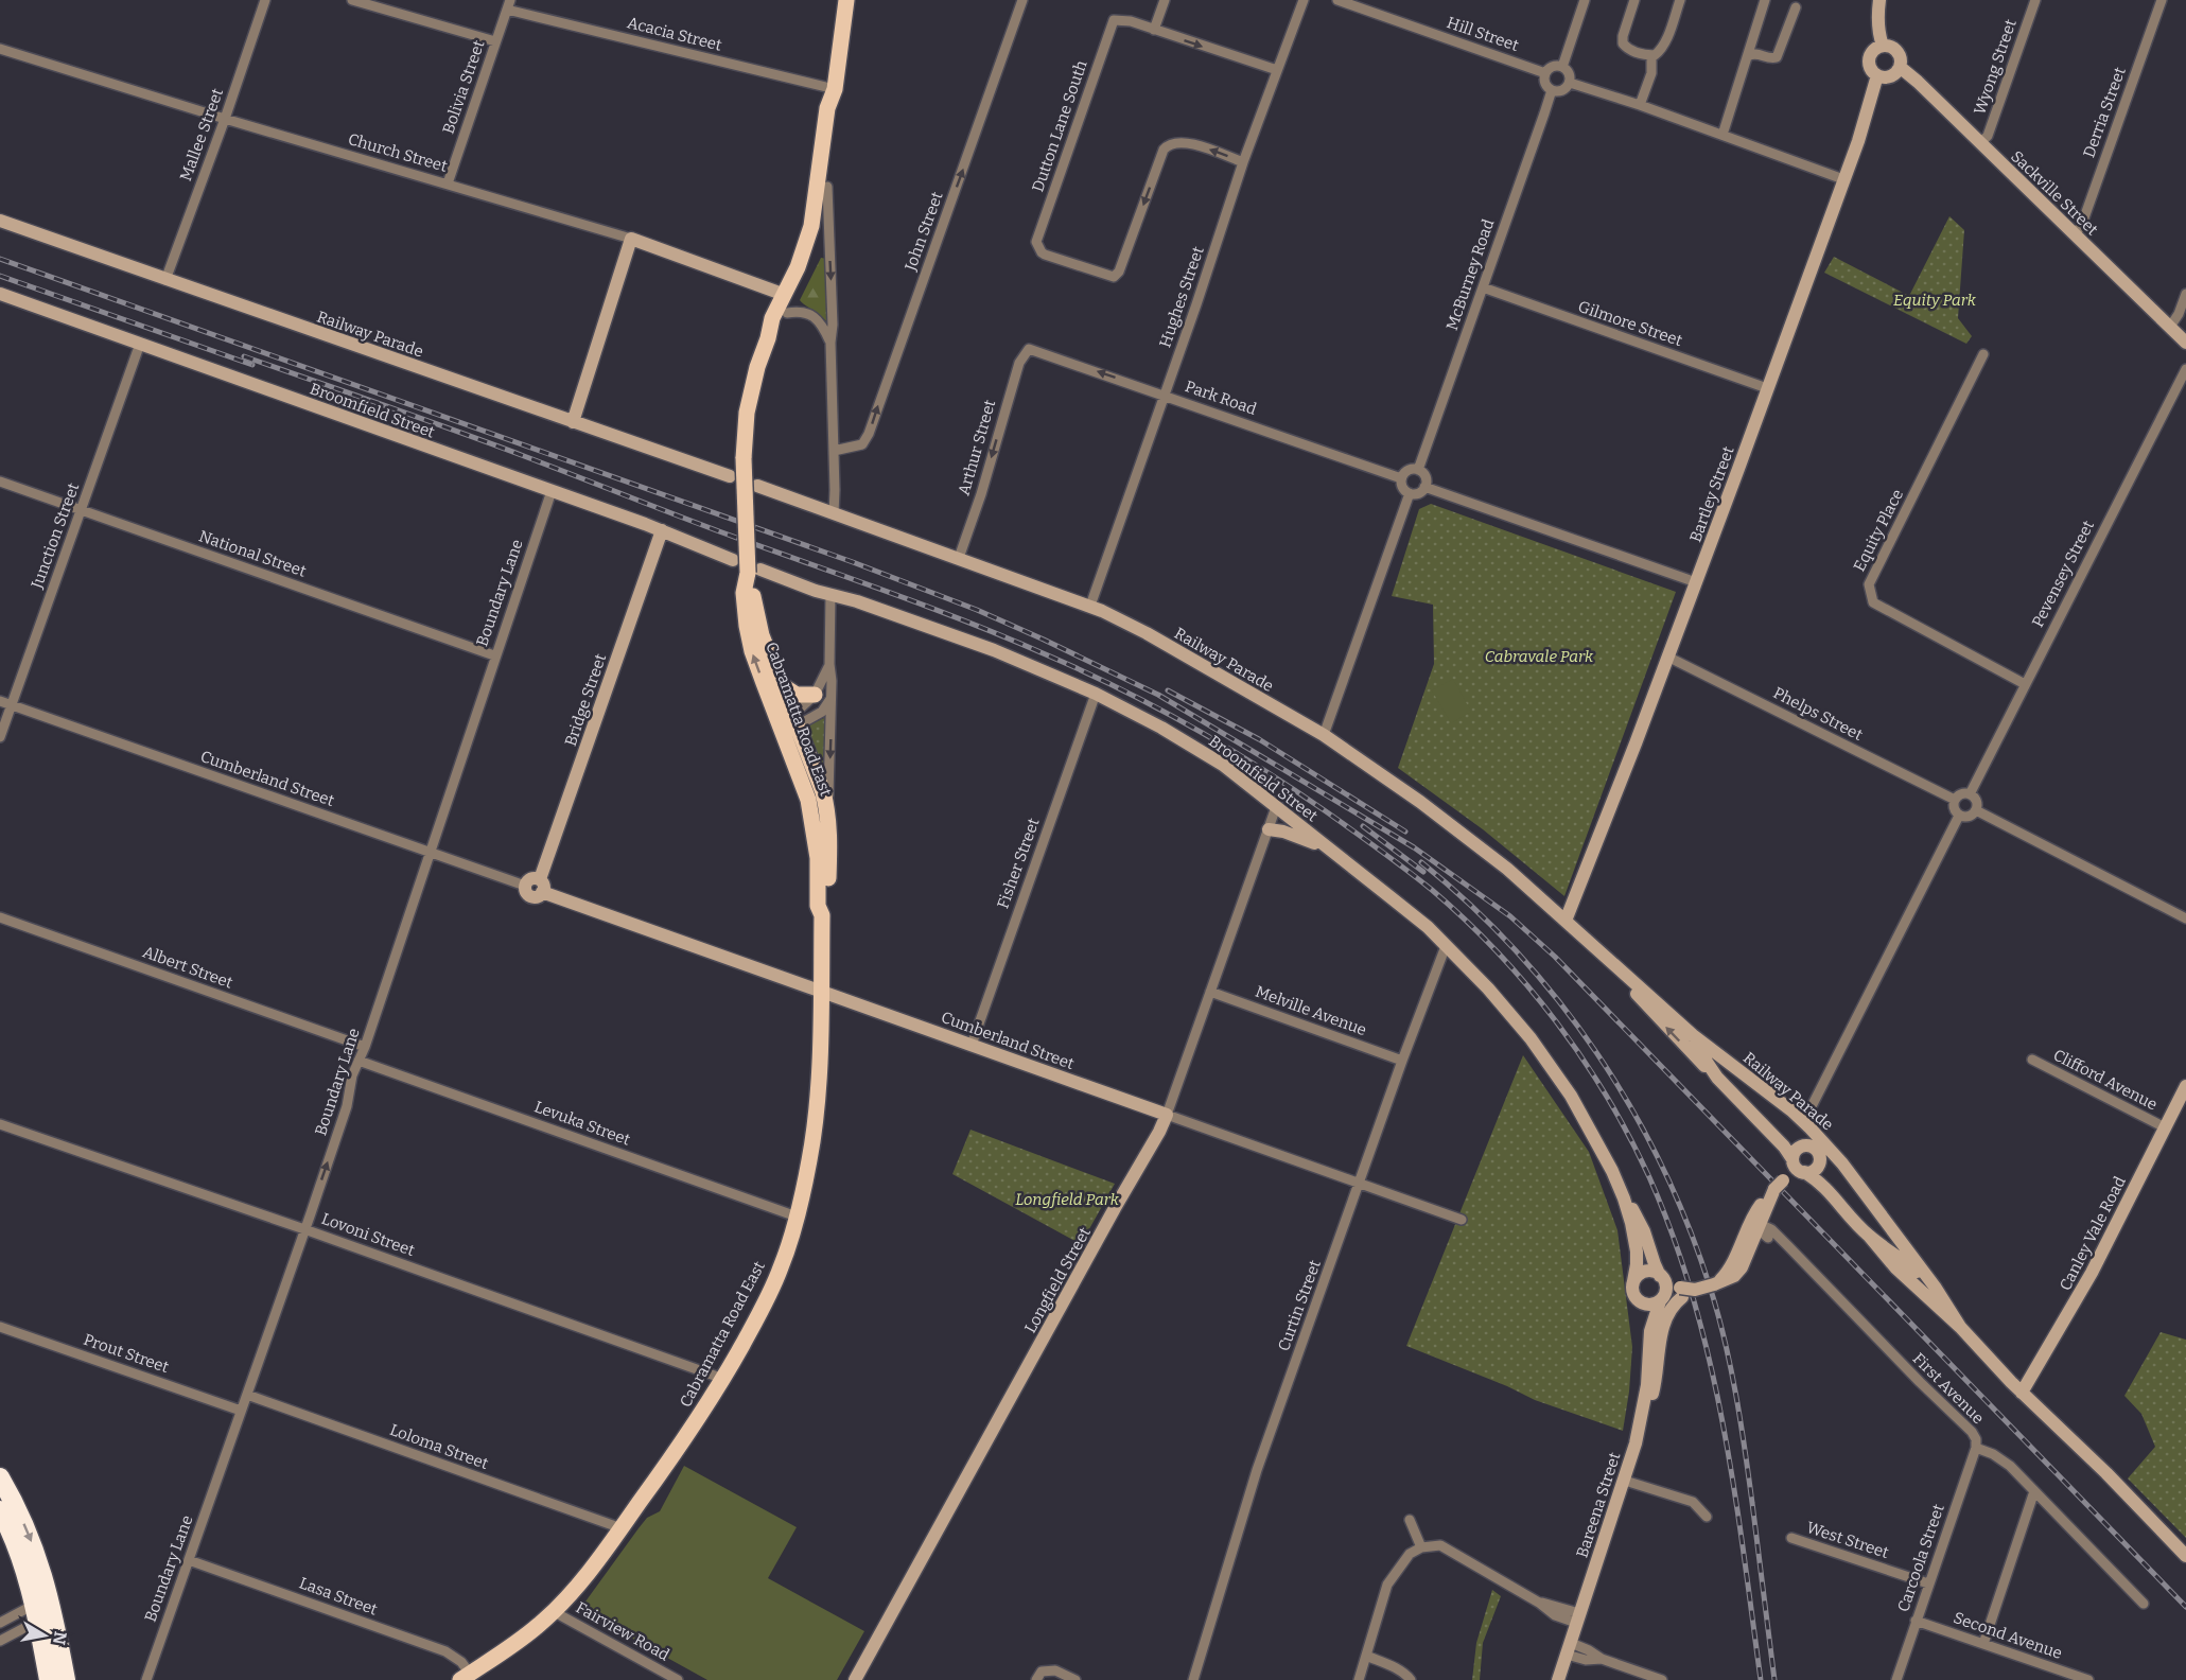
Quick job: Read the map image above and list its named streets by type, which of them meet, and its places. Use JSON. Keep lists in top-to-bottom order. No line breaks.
{"streets":{"main road":["Church Street","Sackville Street","Railway Parade","Broomfield Street","Bartley Street","Bridge Street","Cabramatta Road East","Cumberland Street","Canley Vale Road","Longfield Street","Bareena Street"],"street":["Acacia Street","Hill Street","Wyong Street","Bolivia Street","Derria Street","Dutton Lane South","Mallee Street","John Street","McBurney Road","Hughes Street","Gilmore Street","Park Road","Arthur Street","Equity Place","Junction Street","National Street","Pevensey Street","Boundary Lane","Phelps Street","Fisher Street","Albert Street","Melville Avenue","Clifford Avenue","Levuka Street","Lovoni Street","Curtin Street","Prout Street","First Avenue","Loloma Street","West Street","Carcoola Street","Lasa Street","Fairview Road","Second Avenue"]},"crossings":[["Acacia Street","Bolivia Street"],["Acacia Street","Cabramatta Road East"],["Hill Street","McBurney Road"],["Wyong Street","Sackville Street"],["Bolivia Street","Church Street"],["Derria Street","Sackville Street"],["Dutton Lane South","Hughes Street"],["Mallee Street","Church Street"],["Mallee Street","Railway Parade"],["Church Street","Cabramatta Road East"],["Sackville Street","Bartley Street"],["McBurney Road","Gilmore Street"],["McBurney Road","Park Road"],["Hughes Street","Railway Parade"],["Hughes Street","Park Road"],["Gilmore Street","Bartley Street"],["Railway Parade","Arthur Street"],["Railway Parade","Bartley Street"],["Railway Parade","Canley Vale Road"],["Park Road","Arthur Street"],["Broomfield Street","Junction Street"],["Broomfield Street","Boundary Lane"],["Broomfield Street","Bridge Street"],["Broomfield Street","Cabramatta Road East"],["Broomfield Street","Fisher Street"],["Broomfield Street","Longfield Street"],["Broomfield Street","Curtin Street"],["Bartley Street","Phelps Street"],["Equity Place","Pevensey Street"],["Junction Street","National Street"],["Junction Street","Cumberland Street"],["National Street","Boundary Lane"],["Pevensey Street","Phelps Street"],["Boundary Lane","Cumberland Street"],["Boundary Lane","Albert Street"],["Boundary Lane","Levuka Street"],["Boundary Lane","Lovoni Street"],["Boundary Lane","Prout Street"],["Boundary Lane","Loloma Street"],["Boundary Lane","Lasa Street"],["Bridge Street","Cumberland Street"],["Cabramatta Road East","Cumberland Street"],["Cabramatta Road East","Levuka Street"],["Cabramatta Road East","Lovoni Street"],["Cabramatta Road East","Loloma Street"],["Cabramatta Road East","Lasa Street"],["Cabramatta Road East","Fairview Road"],["Cumberland Street","Fisher Street"],["Cumberland Street","Longfield Street"],["Cumberland Street","Curtin Street"],["Melville Avenue","Longfield Street"],["Melville Avenue","Curtin Street"],["Clifford Avenue","Canley Vale Road"],["First Avenue","Carcoola Street"],["West Street","Carcoola Street"],["Carcoola Street","Second Avenue"]],"one_way":["Park Road","Arthur Street"],"parks":["Equity Park","Cabravale Park","Longfield Park"],"north":"right"}
